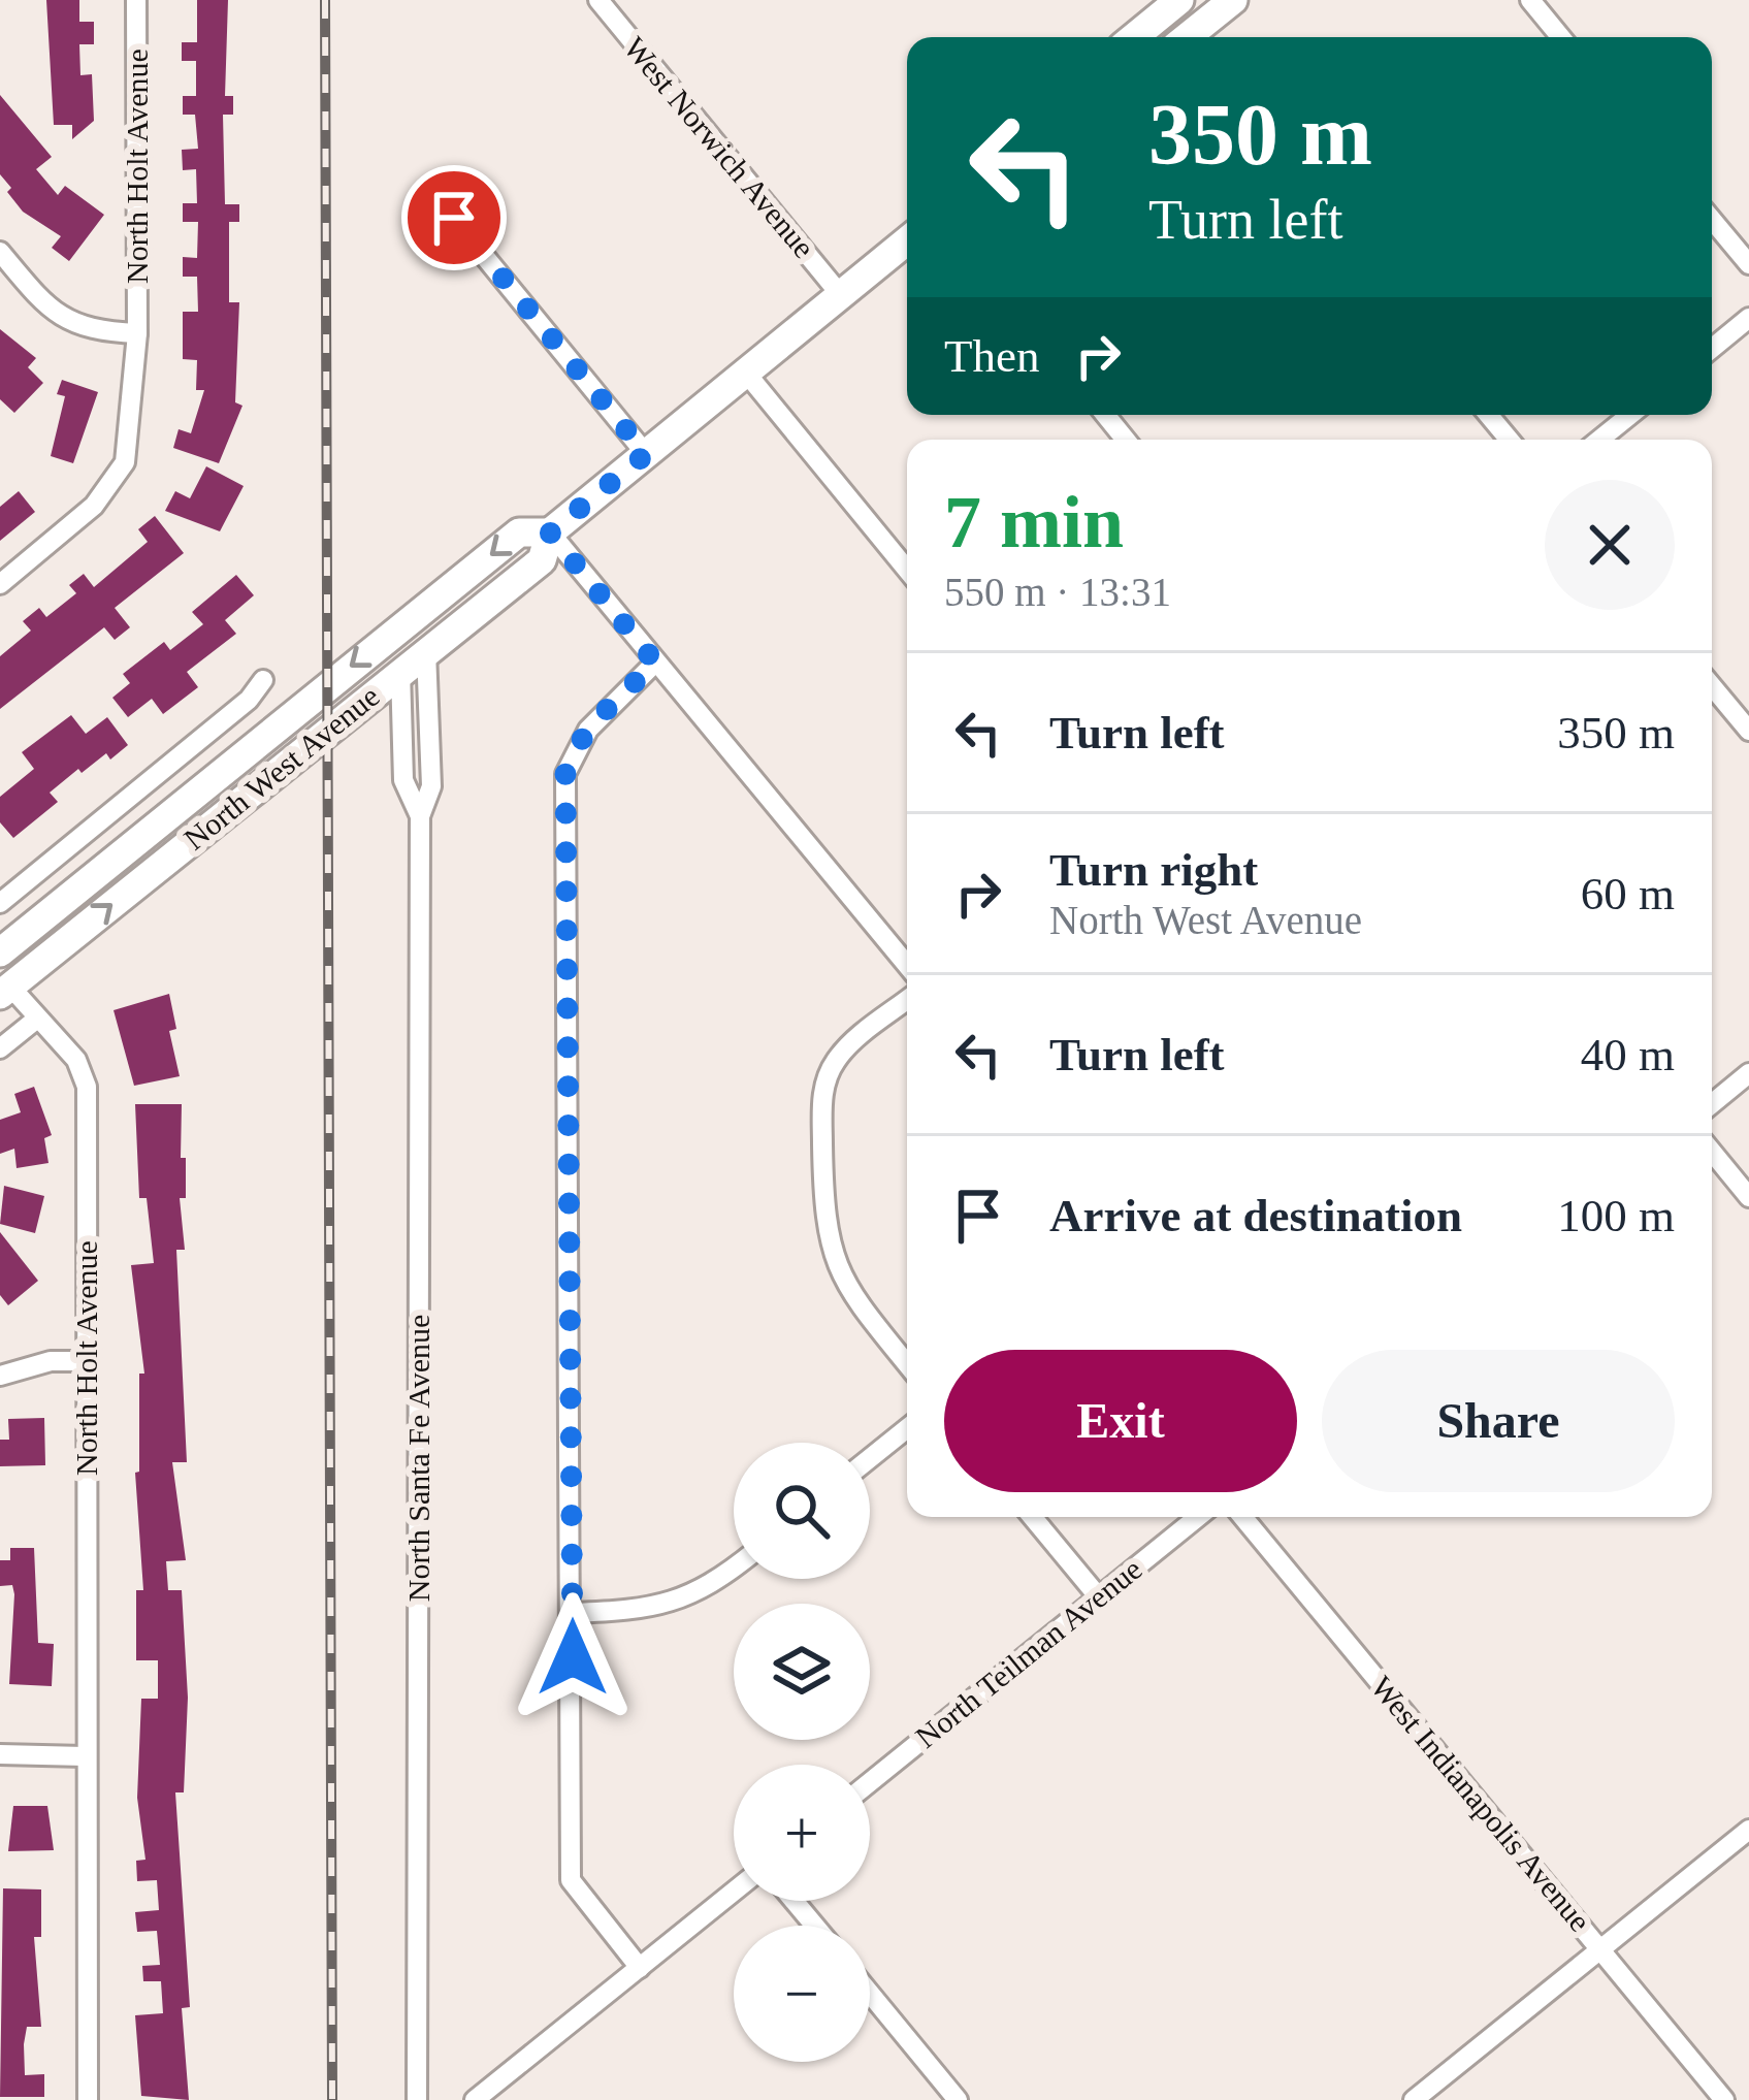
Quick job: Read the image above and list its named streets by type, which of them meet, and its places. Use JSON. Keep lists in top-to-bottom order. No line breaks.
{"streets":{"main road":["North West Avenue"],"street":["West Norwich Avenue","North Holt Avenue","North Santa Fe Avenue","North Teilman Avenue","West Indianapolis Avenue"]},"crossings":[["West Norwich Avenue","North West Avenue"],["North Holt Avenue","North West Avenue"],["North West Avenue","North Santa Fe Avenue"]],"page":{"turn":["350 m","Turn left"],"then":"Then","heading":["7 min","550 m · 13:31"],"list":[{"name":"Turn left","value":"350 m"},{"name":"Turn right","note":"North West Avenue","value":"60 m"},{"name":"Turn left","value":"40 m"},{"name":"Arrive at destination","value":"100 m"}],"buttons":["Exit","Share"],"map_buttons":["+","−"]}}
